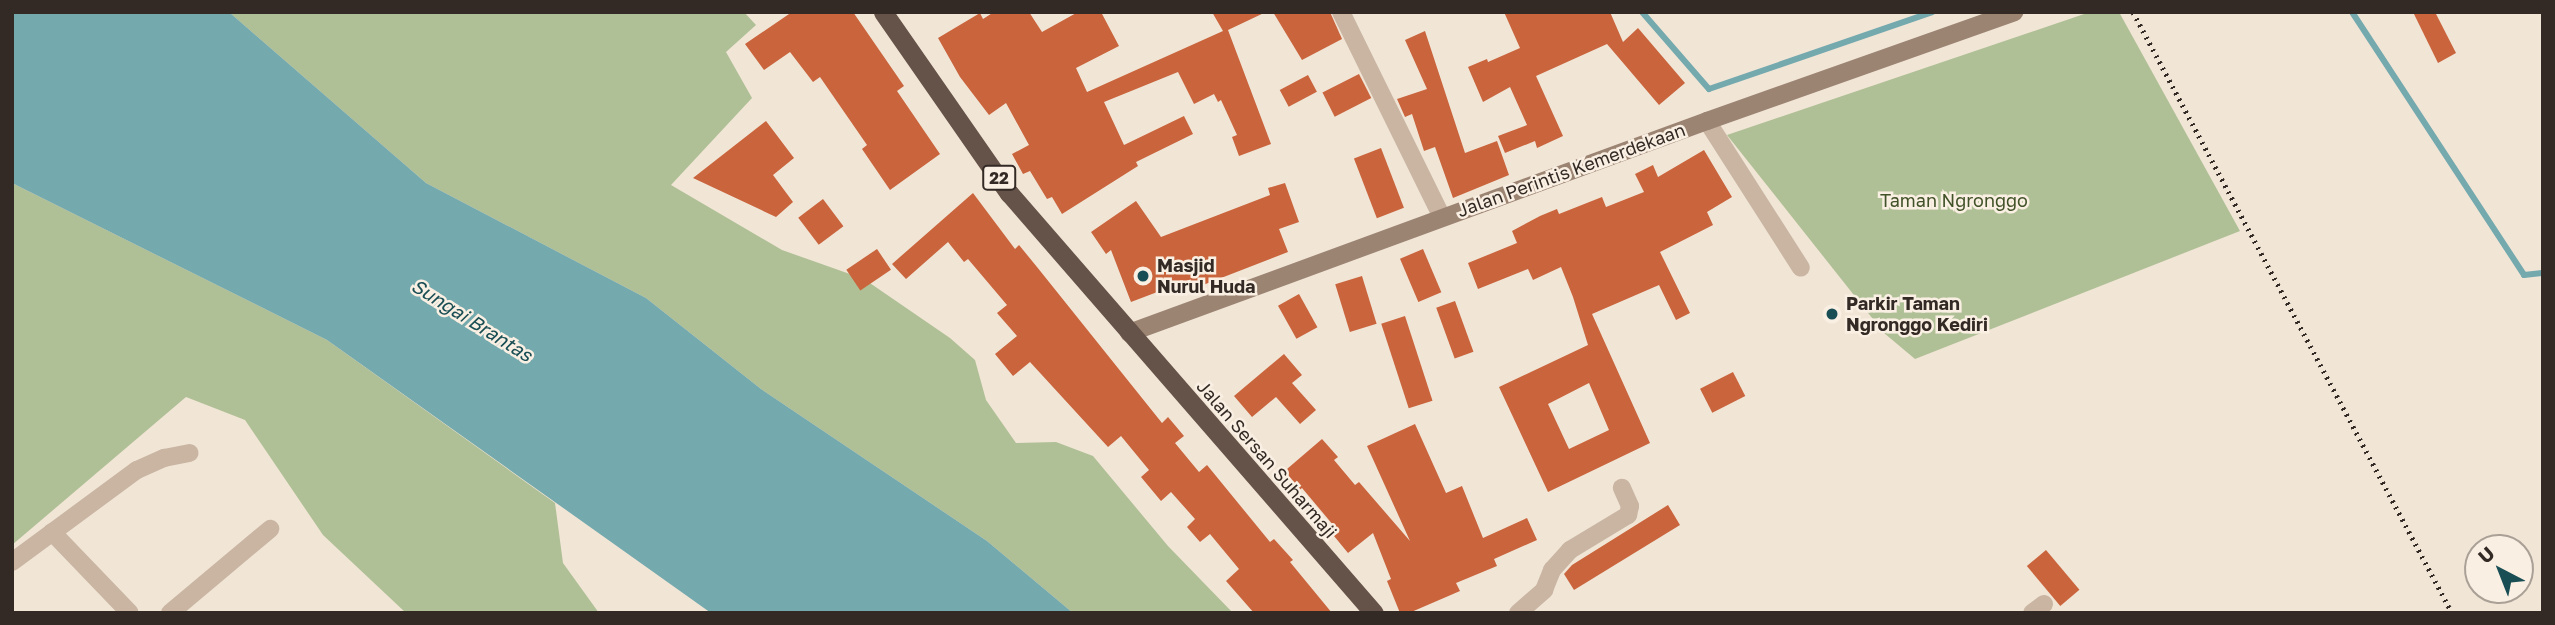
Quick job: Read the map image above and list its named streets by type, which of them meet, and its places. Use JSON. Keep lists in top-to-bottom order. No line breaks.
{"streets":{"highway":["22","Jalan Sersan Suharmaji"],"main road":["Jalan Perintis Kemerdekaan"]},"crossings":[["Jalan Perintis Kemerdekaan","22"],["Jalan Perintis Kemerdekaan","Jalan Sersan Suharmaji"],["22","Jalan Sersan Suharmaji"]],"water":["Sungai Brantas"],"parks":["Taman Ngronggo"],"places":["Masjid Nurul Huda","Parkir Taman Ngronggo Kediri"],"north":"top left"}
